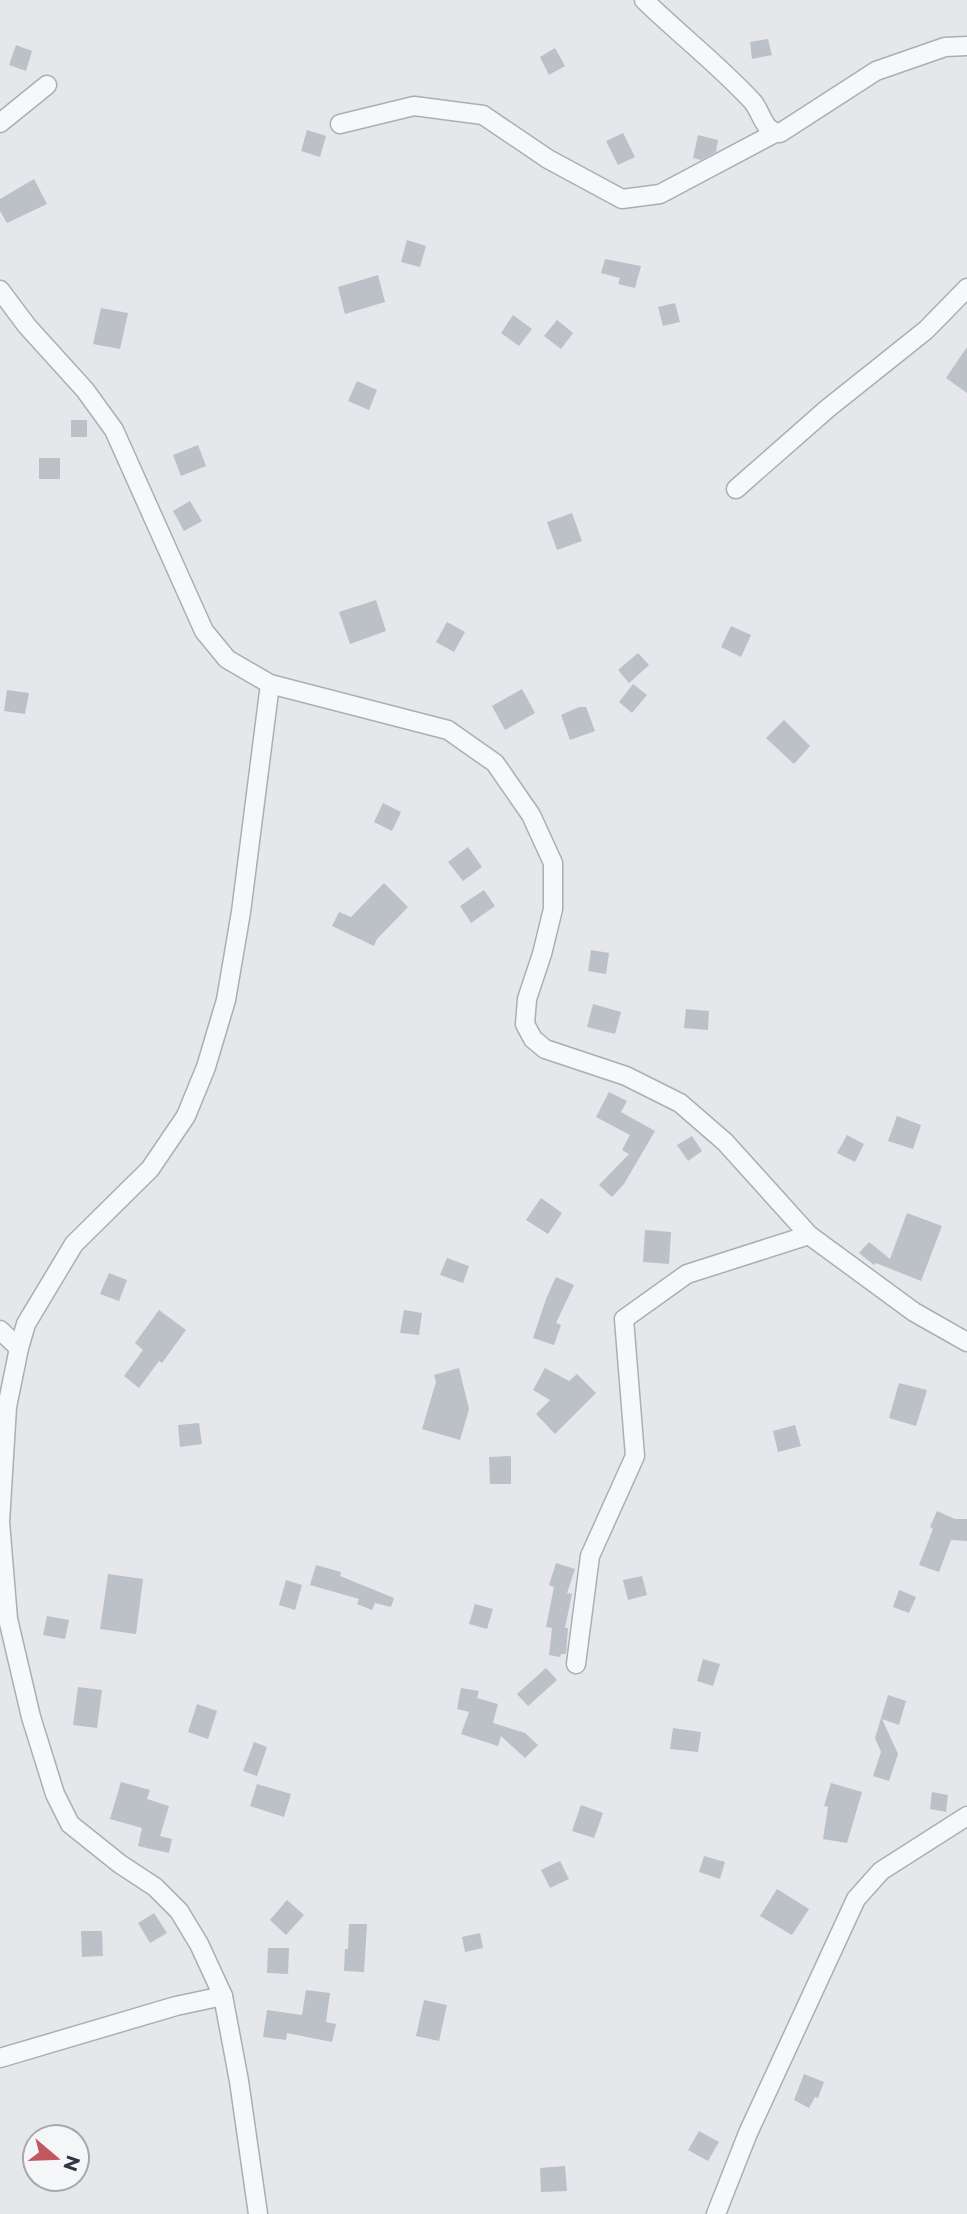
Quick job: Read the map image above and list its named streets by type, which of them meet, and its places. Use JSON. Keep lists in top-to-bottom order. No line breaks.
{"north":"right"}
